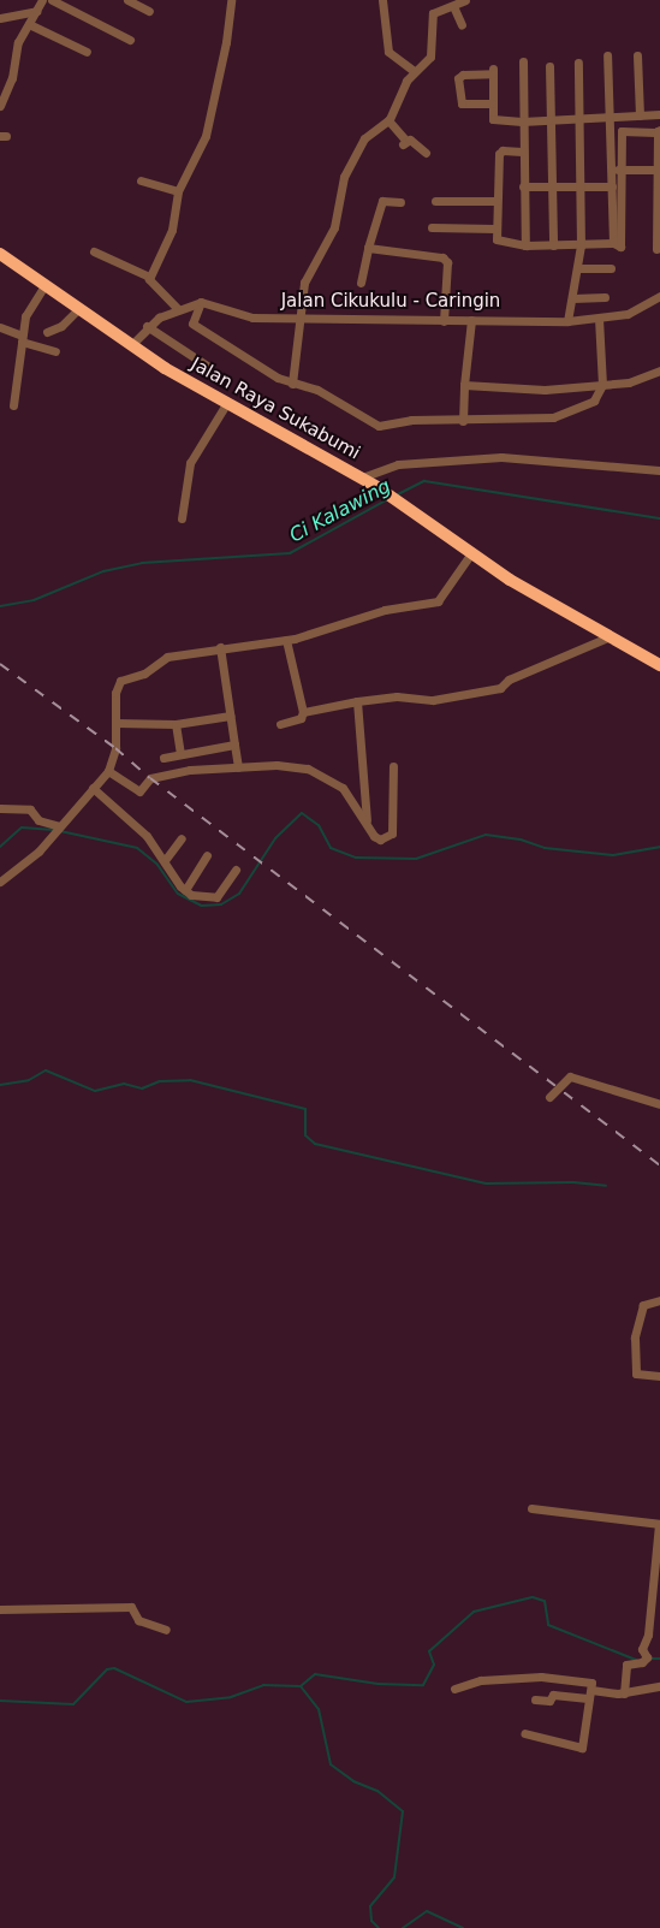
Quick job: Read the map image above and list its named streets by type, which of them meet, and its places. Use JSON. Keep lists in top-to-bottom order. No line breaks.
{"streets":{"highway":["Jalan Raya Sukabumi"],"street":["Jalan Cikukulu - Caringin"]},"water":["Ci Kalawing"]}
